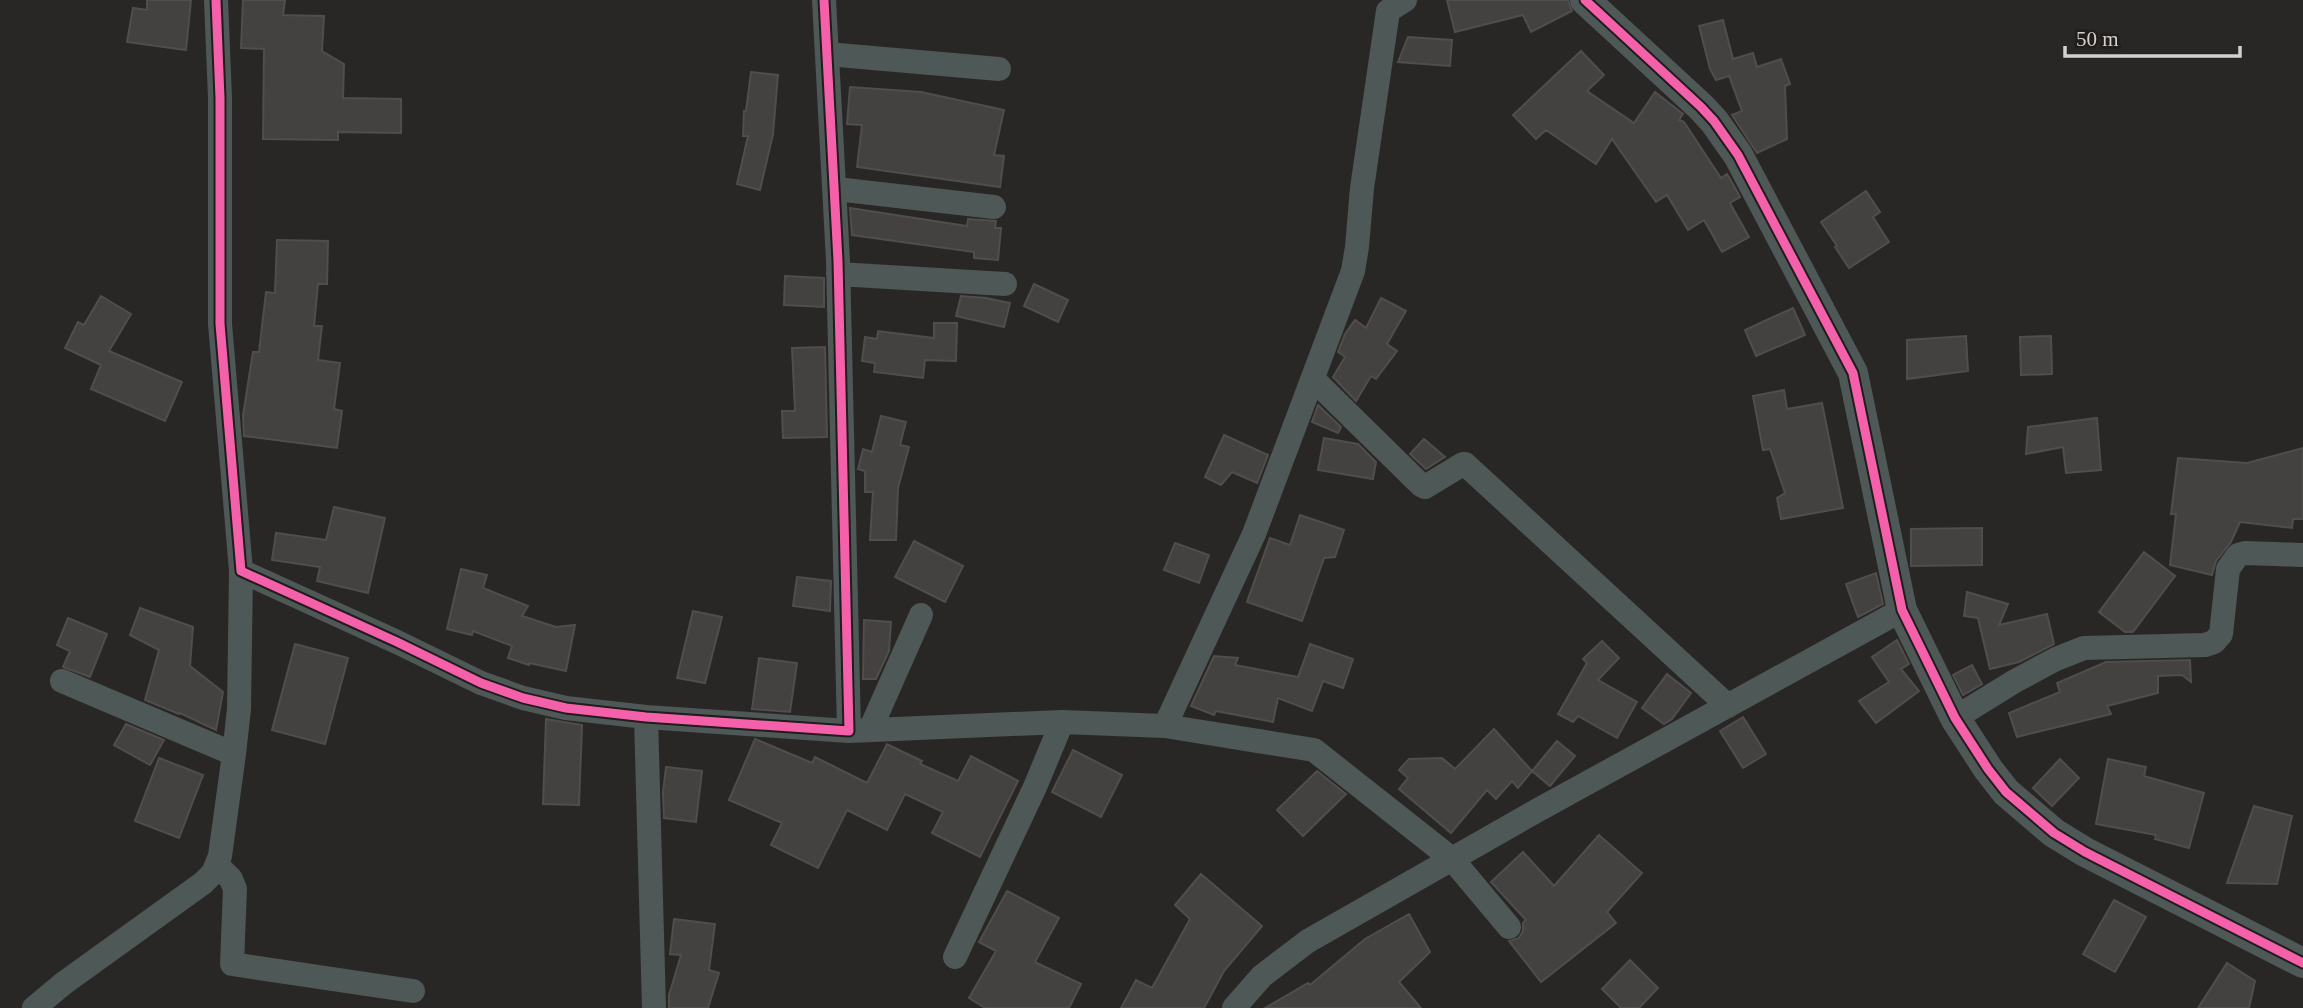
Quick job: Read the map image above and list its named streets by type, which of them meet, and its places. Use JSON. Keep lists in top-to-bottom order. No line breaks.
{"scale_bar":"50 m"}
